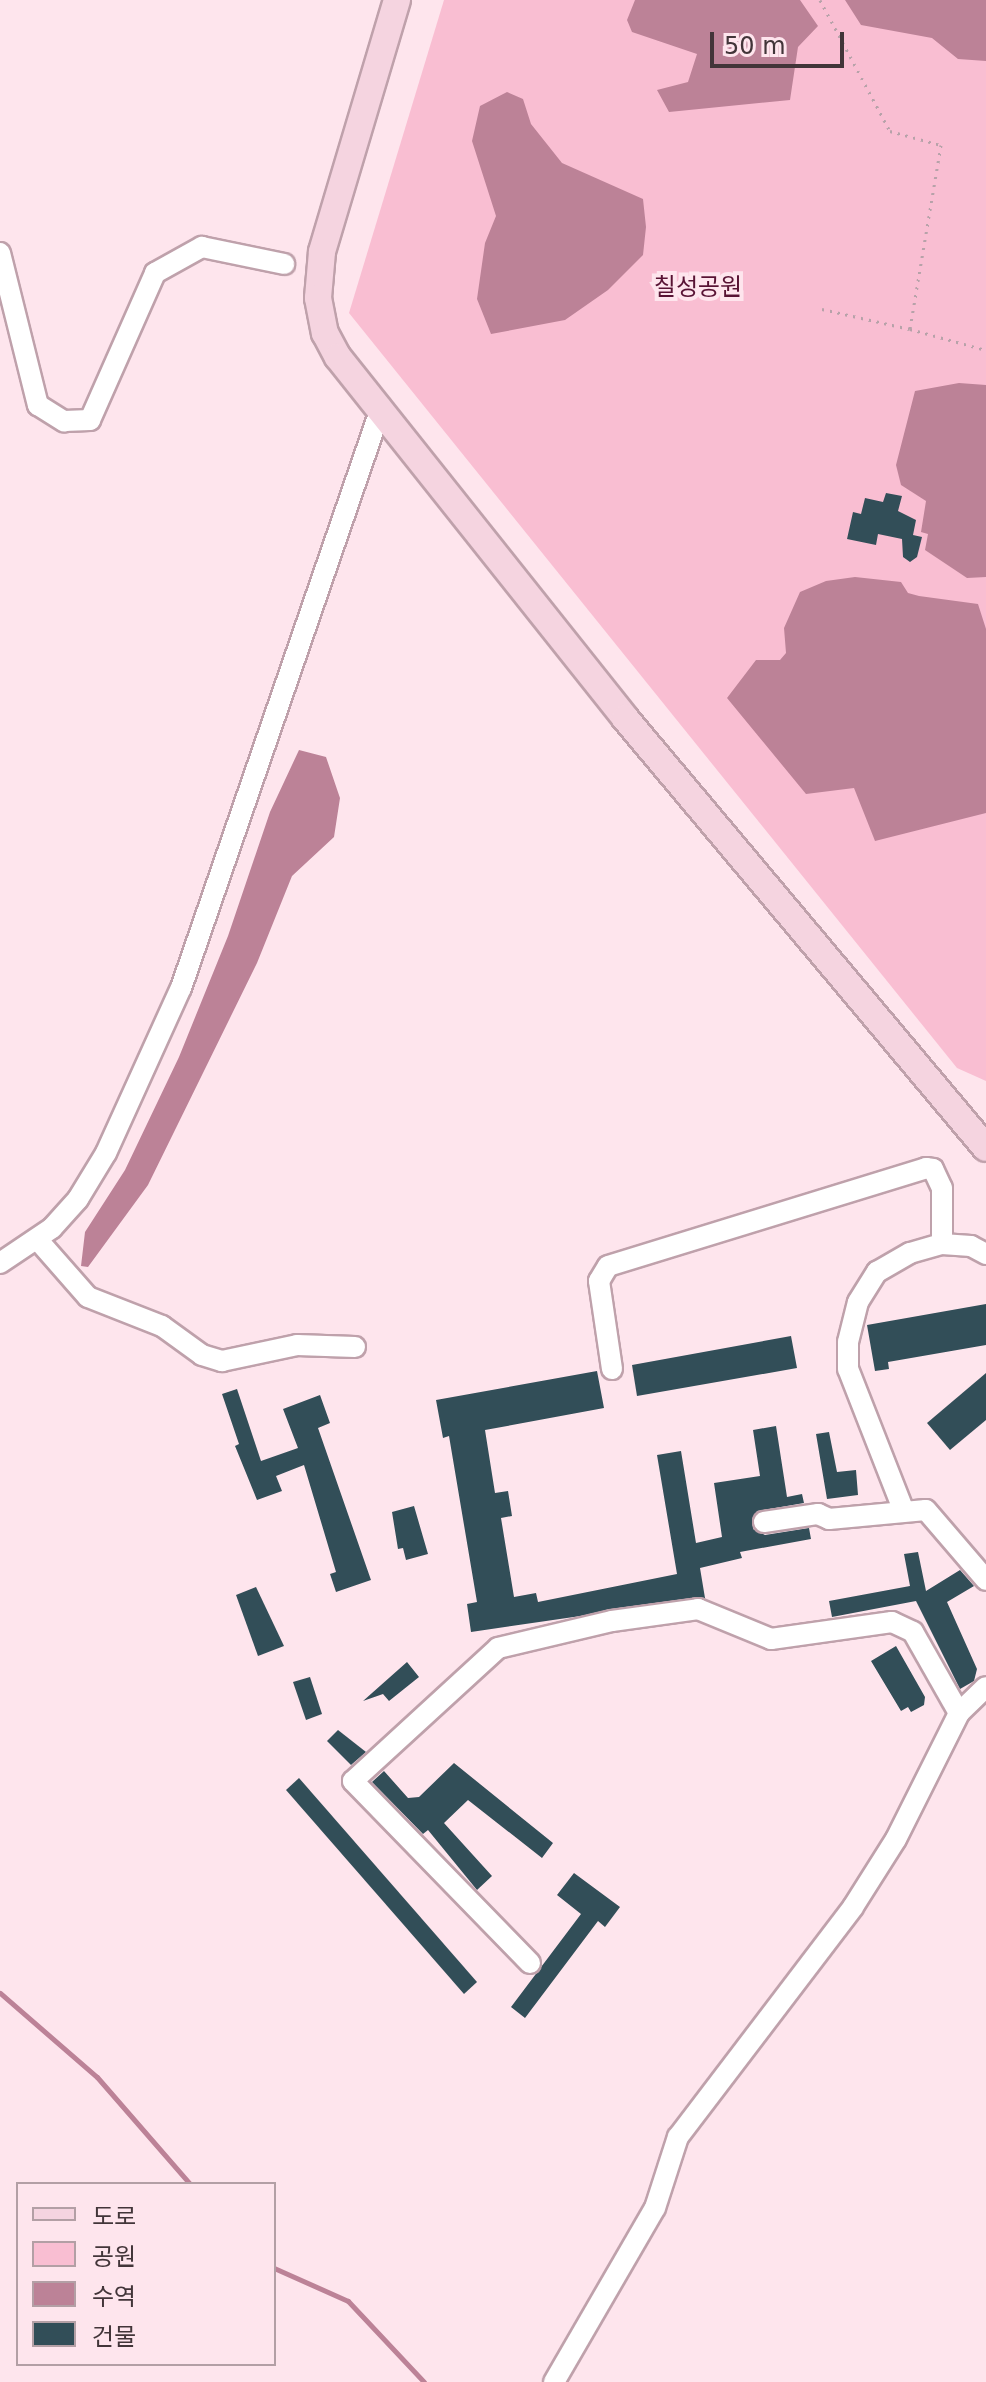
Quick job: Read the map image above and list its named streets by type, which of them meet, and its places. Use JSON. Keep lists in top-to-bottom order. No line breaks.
{"parks":["칠성공원"],"legend":["도로","공원","수역","건물"],"scale_bar":"50 m"}
